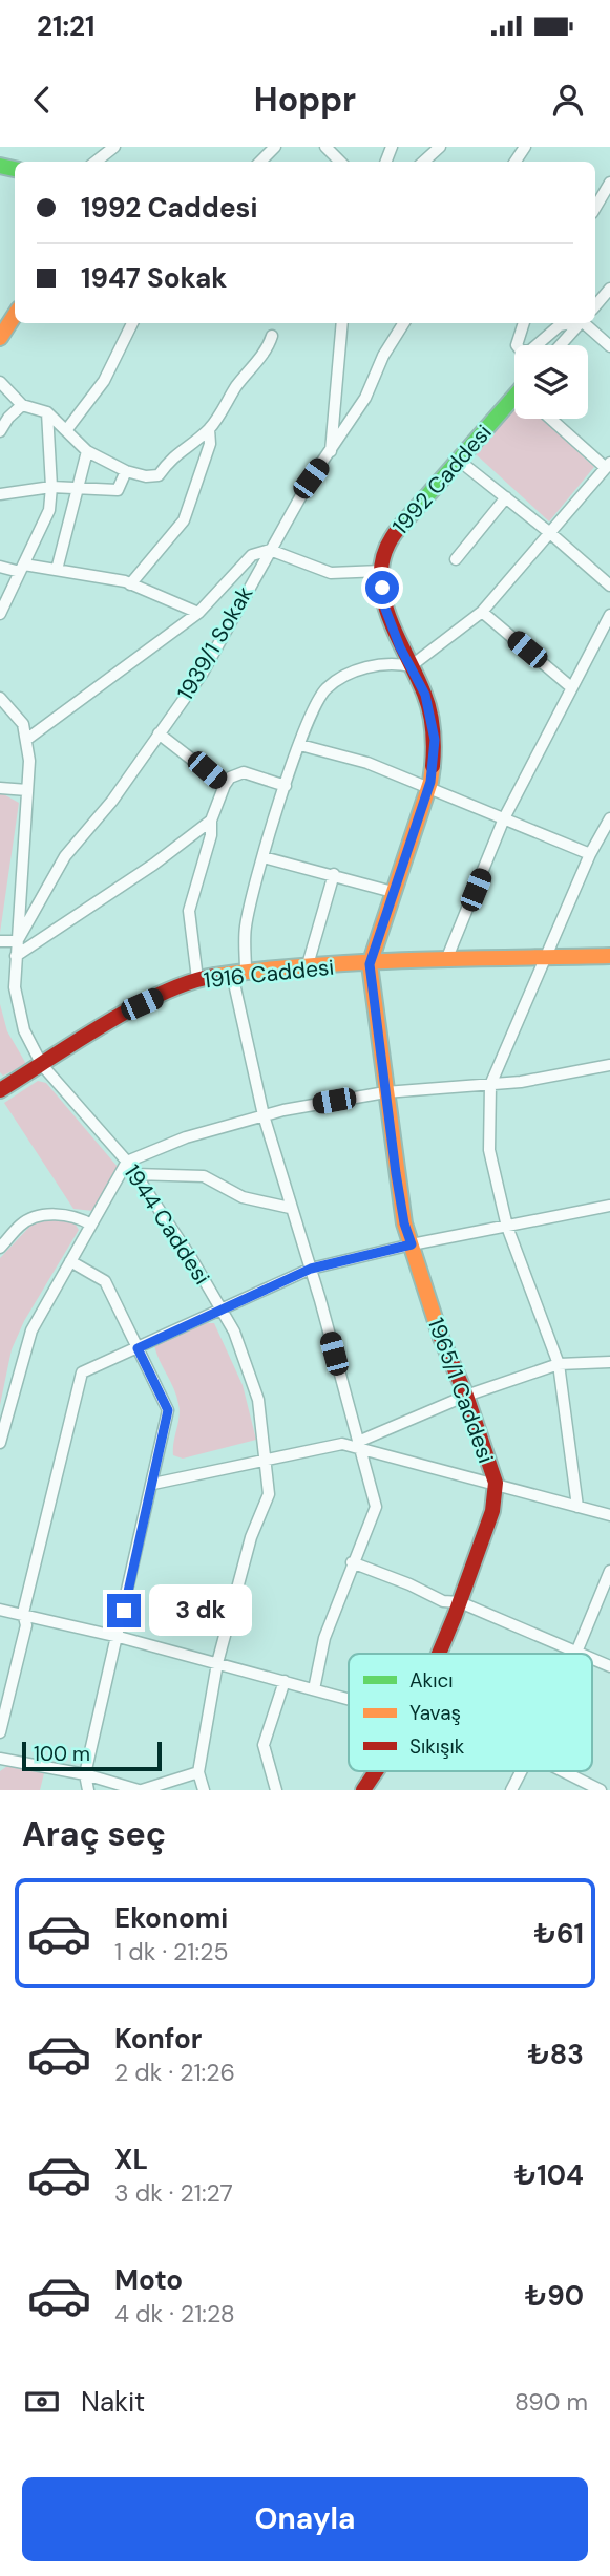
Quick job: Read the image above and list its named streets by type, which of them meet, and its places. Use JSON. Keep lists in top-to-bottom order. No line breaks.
{"streets":{"street":["1992 Caddesi","1939/1 Sokak","1916 Caddesi","1944 Caddesi","1965/1 Caddesi"]},"crossings":[["1992 Caddesi","1916 Caddesi"],["1992 Caddesi","1965/1 Caddesi"],["1939/1 Sokak","1944 Caddesi"],["1916 Caddesi","1944 Caddesi"],["1916 Caddesi","1965/1 Caddesi"]],"legend":["Akıcı","Yavaş","Sıkışık"],"scale_bar":"100 m","page":{"status":"21:21","header":"Hoppr","banner":["1992 Caddesi","1947 Sokak"],"bubble":"3 dk","scale":"100 m","heading":"Araç seç","list":[{"name":"Ekonomi","note":"1 dk · 21:25","value":"₺61"},{"name":"Konfor","note":"2 dk · 21:26","value":"₺83"},{"name":"XL","note":"3 dk · 21:27","value":"₺104"},{"name":"Moto","note":"4 dk · 21:28","value":"₺90"}],"pay":["Nakit","890 m"],"buttons":"Onayla"}}
